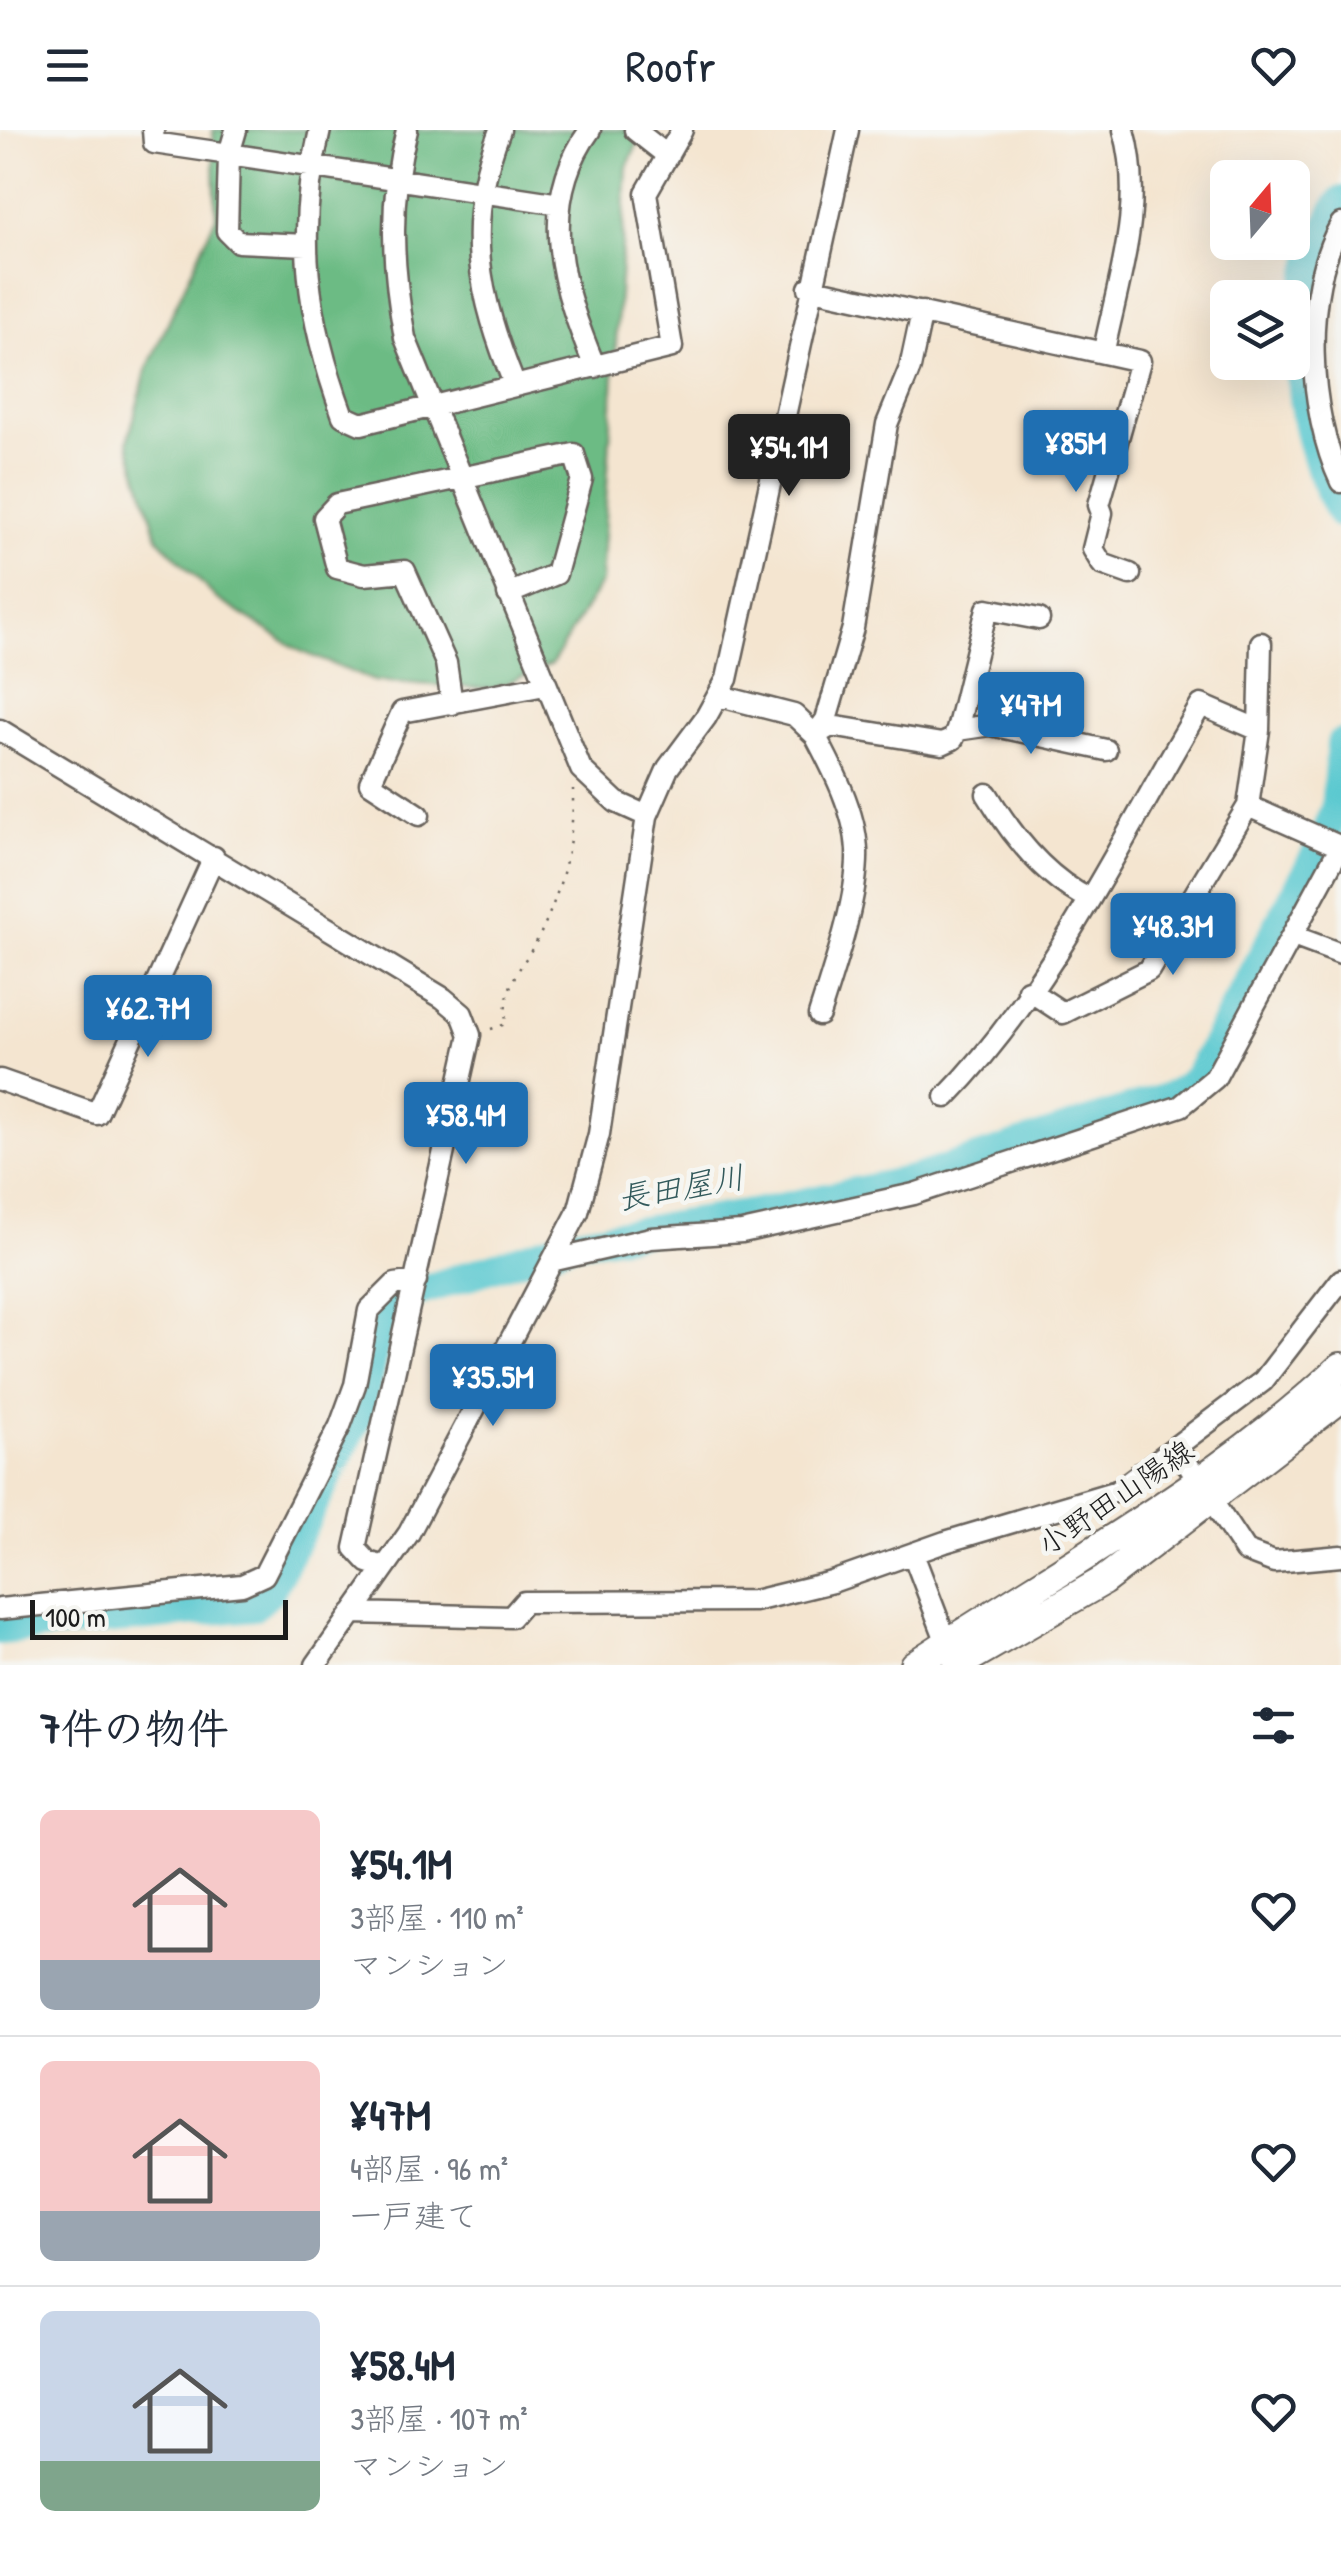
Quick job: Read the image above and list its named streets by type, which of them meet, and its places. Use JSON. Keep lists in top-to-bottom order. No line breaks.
{"streets":{"main road":["小野田山陽線"]},"water":["長田屋川"],"scale_bar":"100 m","north":"top","page":{"header":"Roofr","price":["¥85M","¥54.1M","¥47M","¥48.3M","¥62.7M","¥58.4M","¥35.5M"],"scale":"100 m","heading":"7件の物件","list":[{"name":"¥54.1M","note":"3部屋 · 110 m² · マンション"},{"name":"¥47M","note":"4部屋 · 96 m² · 一戸建て"},{"name":"¥58.4M","note":"3部屋 · 107 m² · マンション"}]}}
